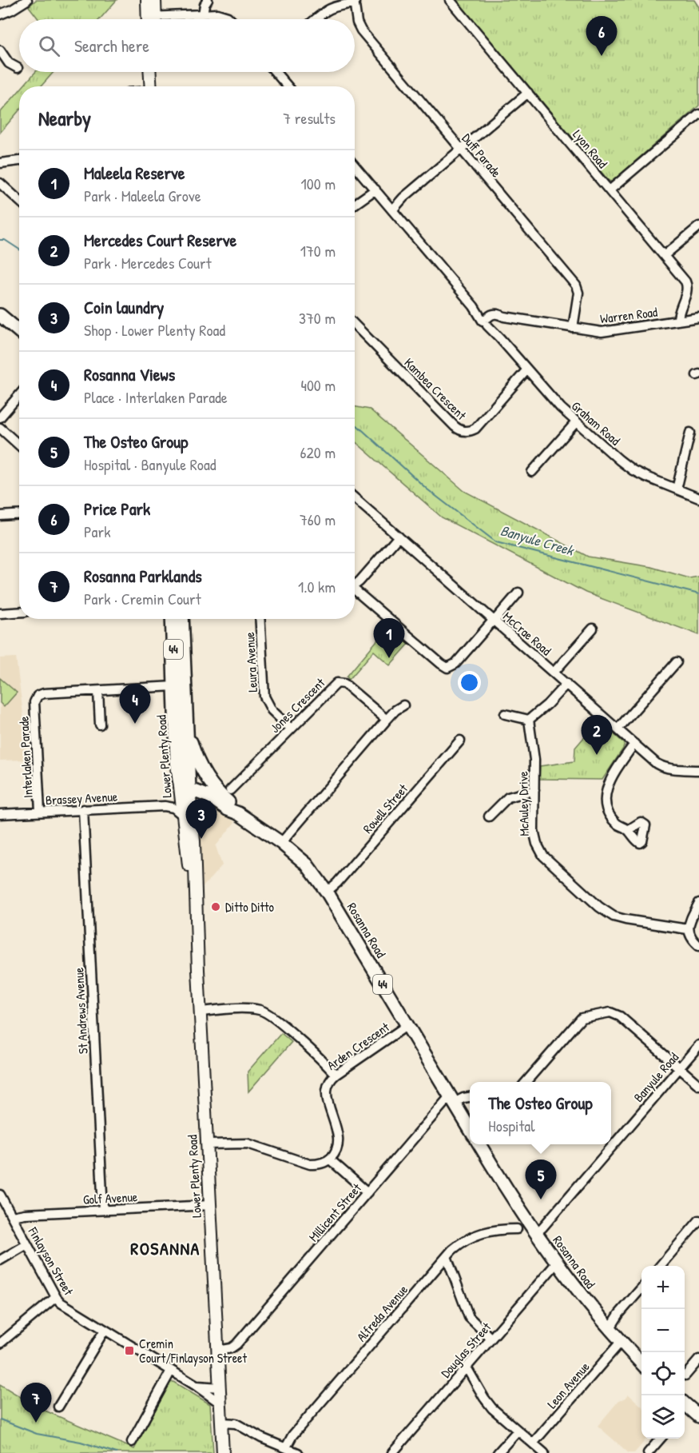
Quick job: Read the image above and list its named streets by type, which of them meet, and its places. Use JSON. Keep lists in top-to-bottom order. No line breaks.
{"streets":{"highway":["44","Lower Plenty Road","Rosanna Road"],"street":["Lyon Road","Duff Parade","Warren Road","Kambea Crescent","Graham Road","McCrae Road","Leura Avenue","Jones Crescent","Interlaken Parade","Brassey Avenue","McAuley Drive","Rowell Street","St Andrews Avenue","Arden Crescent","Banyule Road","Golf Avenue","Millicent Street","Finlayson Street","Alfreda Avenue","Douglas Street","Leon Avenue"]},"crossings":[["Lyon Road","Warren Road"],["Duff Parade","Warren Road"],["Warren Road","Graham Road"],["Kambea Crescent","Graham Road"],["Leura Avenue","Jones Crescent"],["Lower Plenty Road","Interlaken Parade"],["Lower Plenty Road","Brassey Avenue"],["Lower Plenty Road","Rosanna Road"],["Lower Plenty Road","Golf Avenue"],["Lower Plenty Road","Millicent Street"],["Lower Plenty Road","Finlayson Street"],["Interlaken Parade","Brassey Avenue"],["Brassey Avenue","St Andrews Avenue"],["Rowell Street","Rosanna Road"],["Rosanna Road","Arden Crescent"],["Rosanna Road","Banyule Road"],["Rosanna Road","Millicent Street"],["Rosanna Road","Douglas Street"],["Rosanna Road","Leon Avenue"],["St Andrews Avenue","Golf Avenue"],["Golf Avenue","Finlayson Street"]],"districts":["ROSANNA"],"water":["Banyule Creek"],"places":{"other":["Ditto Ditto"],"transit":["Cremin Court/Finlayson Street"]},"page":{"pins":["6","1","4","2","3","5","7"],"search":"Search here","heading":["Nearby","7 results"],"list":[{"mark":"1","name":"Maleela Reserve","note":"Park · Maleela Grove","value":"100 m"},{"mark":"2","name":"Mercedes Court Reserve","note":"Park · Mercedes Court","value":"170 m"},{"mark":"3","name":"Coin laundry","note":"Shop · Lower Plenty Road","value":"370 m"},{"mark":"4","name":"Rosanna Views","note":"Place · Interlaken Parade","value":"400 m"},{"mark":"5","name":"The Osteo Group","note":"Hospital · Banyule Road","value":"620 m"},{"mark":"6","name":"Price Park","note":"Park","value":"760 m"},{"mark":"7","name":"Rosanna Parklands","note":"Park · Cremin Court","value":"1.0 km"}],"popup":["The Osteo Group","Hospital"],"map_buttons":["+","−"]}}
